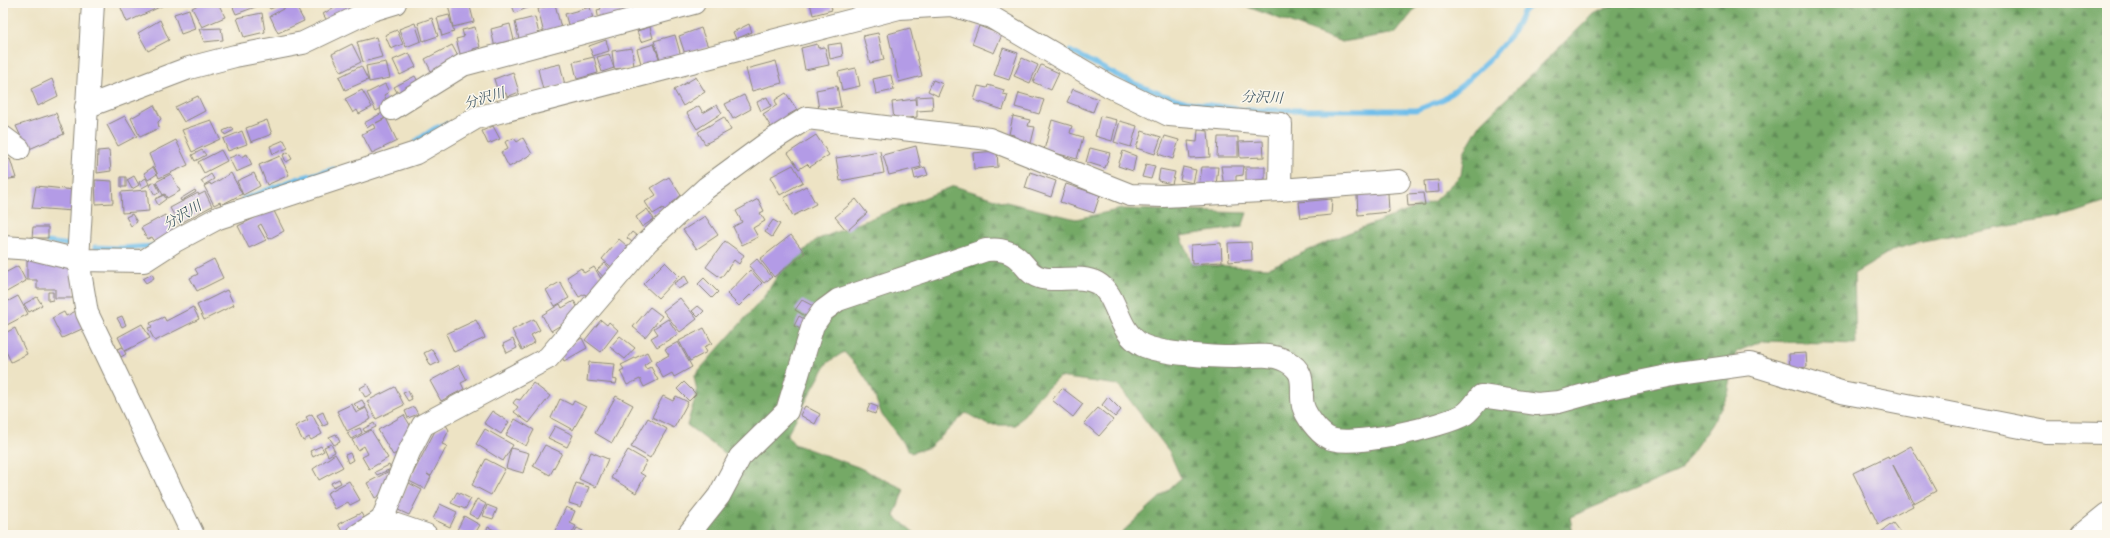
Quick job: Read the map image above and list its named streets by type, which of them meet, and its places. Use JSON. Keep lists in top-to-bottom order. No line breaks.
{"water":["分沢川"]}
